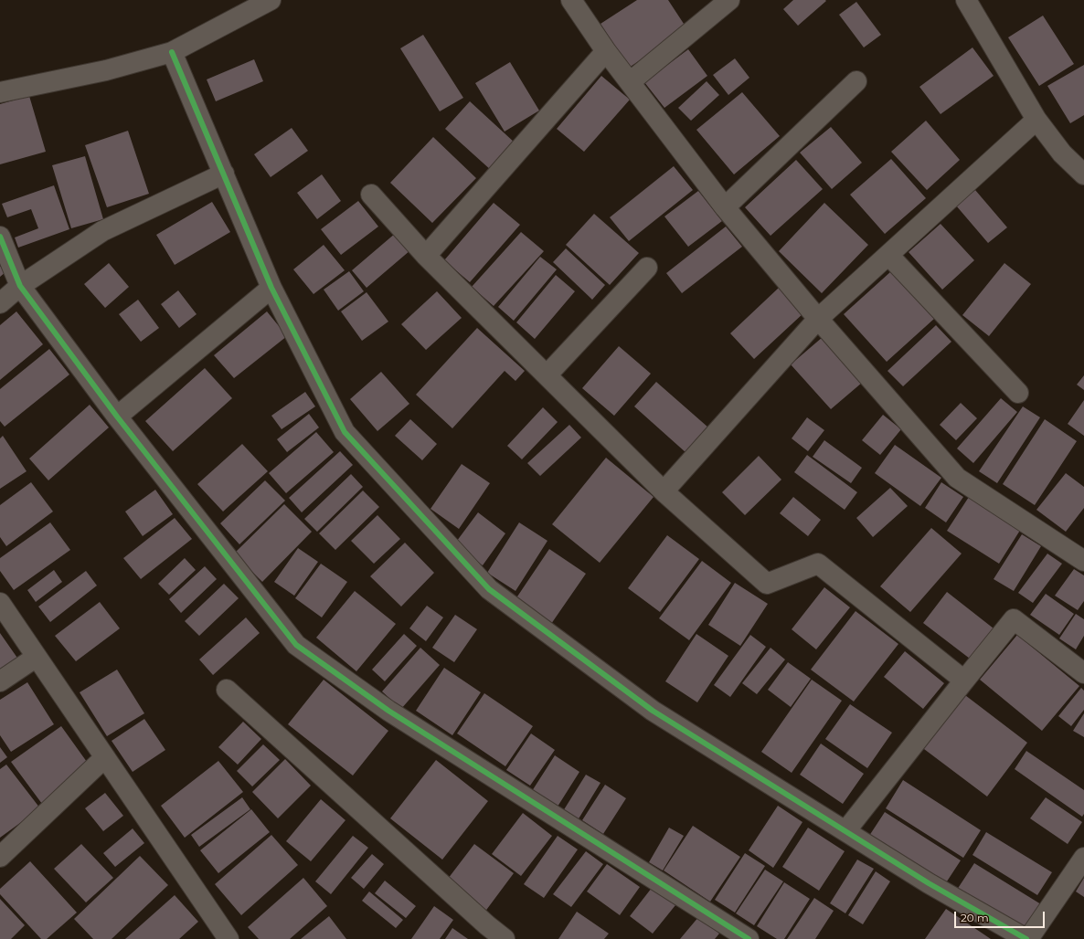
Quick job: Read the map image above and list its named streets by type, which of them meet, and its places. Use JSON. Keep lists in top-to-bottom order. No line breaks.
{"scale_bar":"20 m"}
